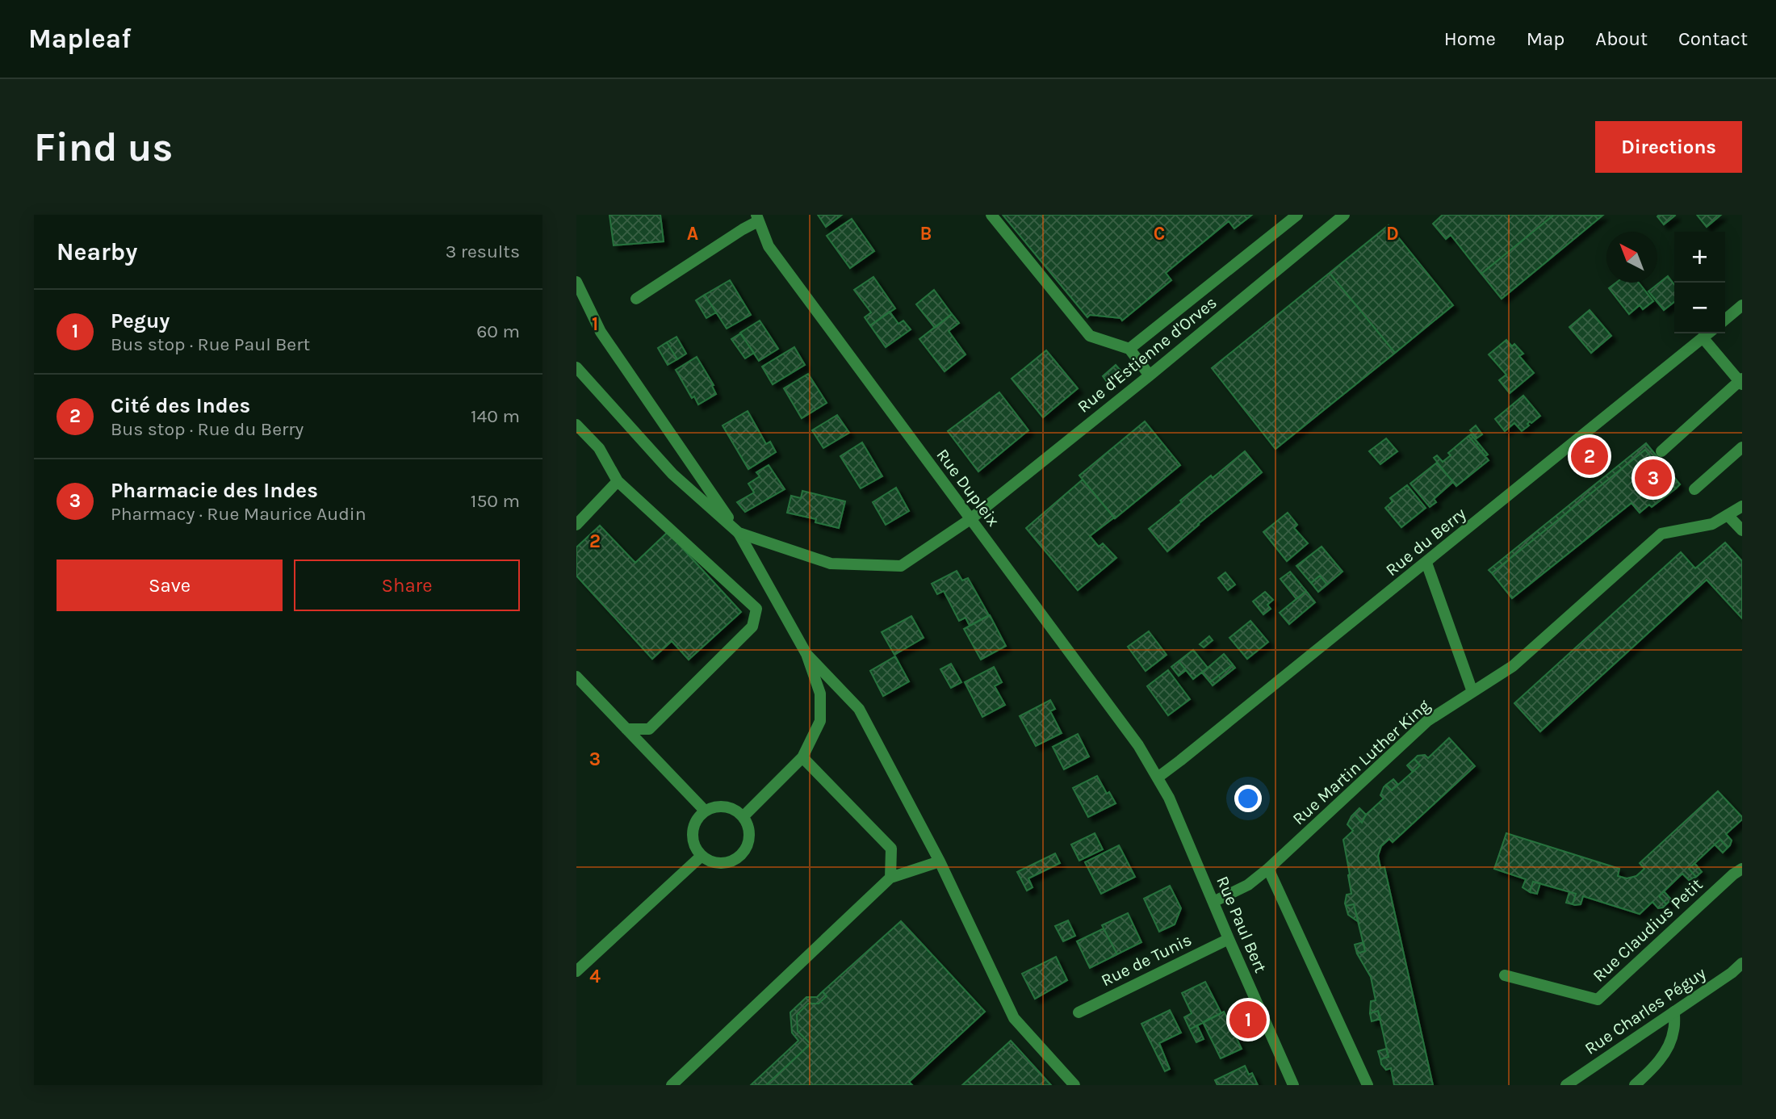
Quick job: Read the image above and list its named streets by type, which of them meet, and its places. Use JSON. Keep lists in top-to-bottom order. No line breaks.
{"streets":{"street":["Rue d'Estienne d'Orves","Rue Dupleix","Rue du Berry","Rue Martin Luther King","Rue Paul Bert","Rue Claudius Petit","Rue de Tunis","Rue Charles Péguy"]},"crossings":[["Rue d'Estienne d'Orves","Rue Dupleix"],["Rue Dupleix","Rue du Berry"],["Rue Dupleix","Rue Paul Bert"],["Rue du Berry","Rue Paul Bert"],["Rue Martin Luther King","Rue Paul Bert"],["Rue Paul Bert","Rue de Tunis"]],"north":"top left","page":{"header":"Mapleaf","nav":["Home","Map","About","Contact"],"buttons":["Directions",["Save","Share"]],"title":"Find us","heading":["Nearby","3 results"],"map_buttons":["+","−"],"list":[{"mark":"1","name":"Peguy","note":"Bus stop · Rue Paul Bert","value":"60 m"},{"mark":"2","name":"Cité des Indes","note":"Bus stop · Rue du Berry","value":"140 m"},{"mark":"3","name":"Pharmacie des Indes","note":"Pharmacy · Rue Maurice Audin","value":"150 m"}],"pins":["2","3","1"]},"grid":{"columns":["A","B","C","D"],"rows":["1","2","3","4"]}}
